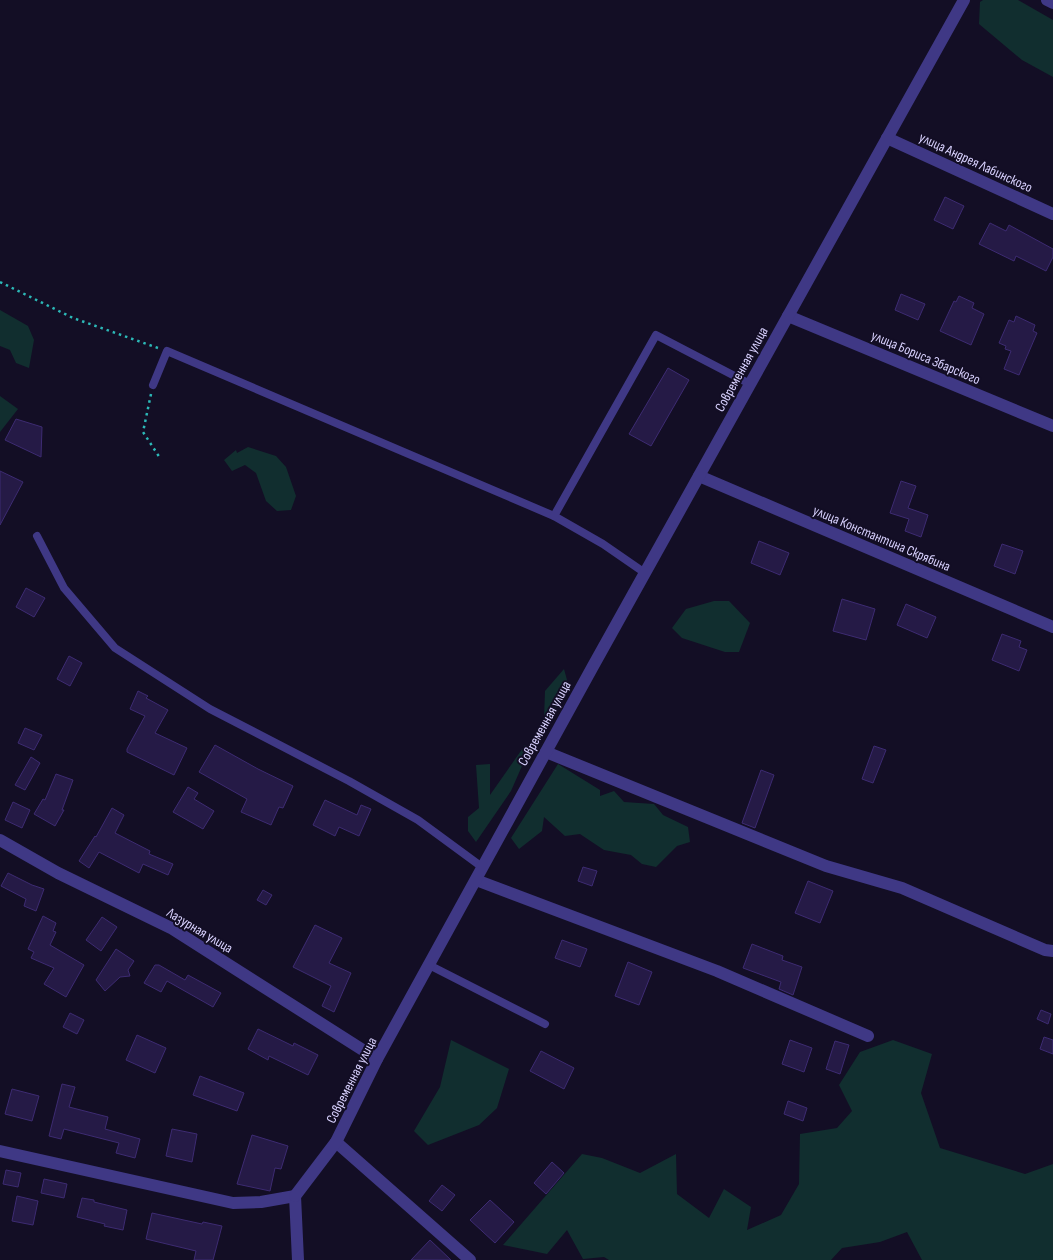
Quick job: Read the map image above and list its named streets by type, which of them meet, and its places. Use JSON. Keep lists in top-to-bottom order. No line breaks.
{"streets":{"street":["улица Андрея Лабинского","улица Бориса Збарского","Современная улица","улица Константина Скрябина","Лазурная улица"]},"crossings":[["улица Андрея Лабинского","Современная улица"],["улица Бориса Збарского","Современная улица"],["Современная улица","улица Константина Скрябина"],["Современная улица","Лазурная улица"]]}
